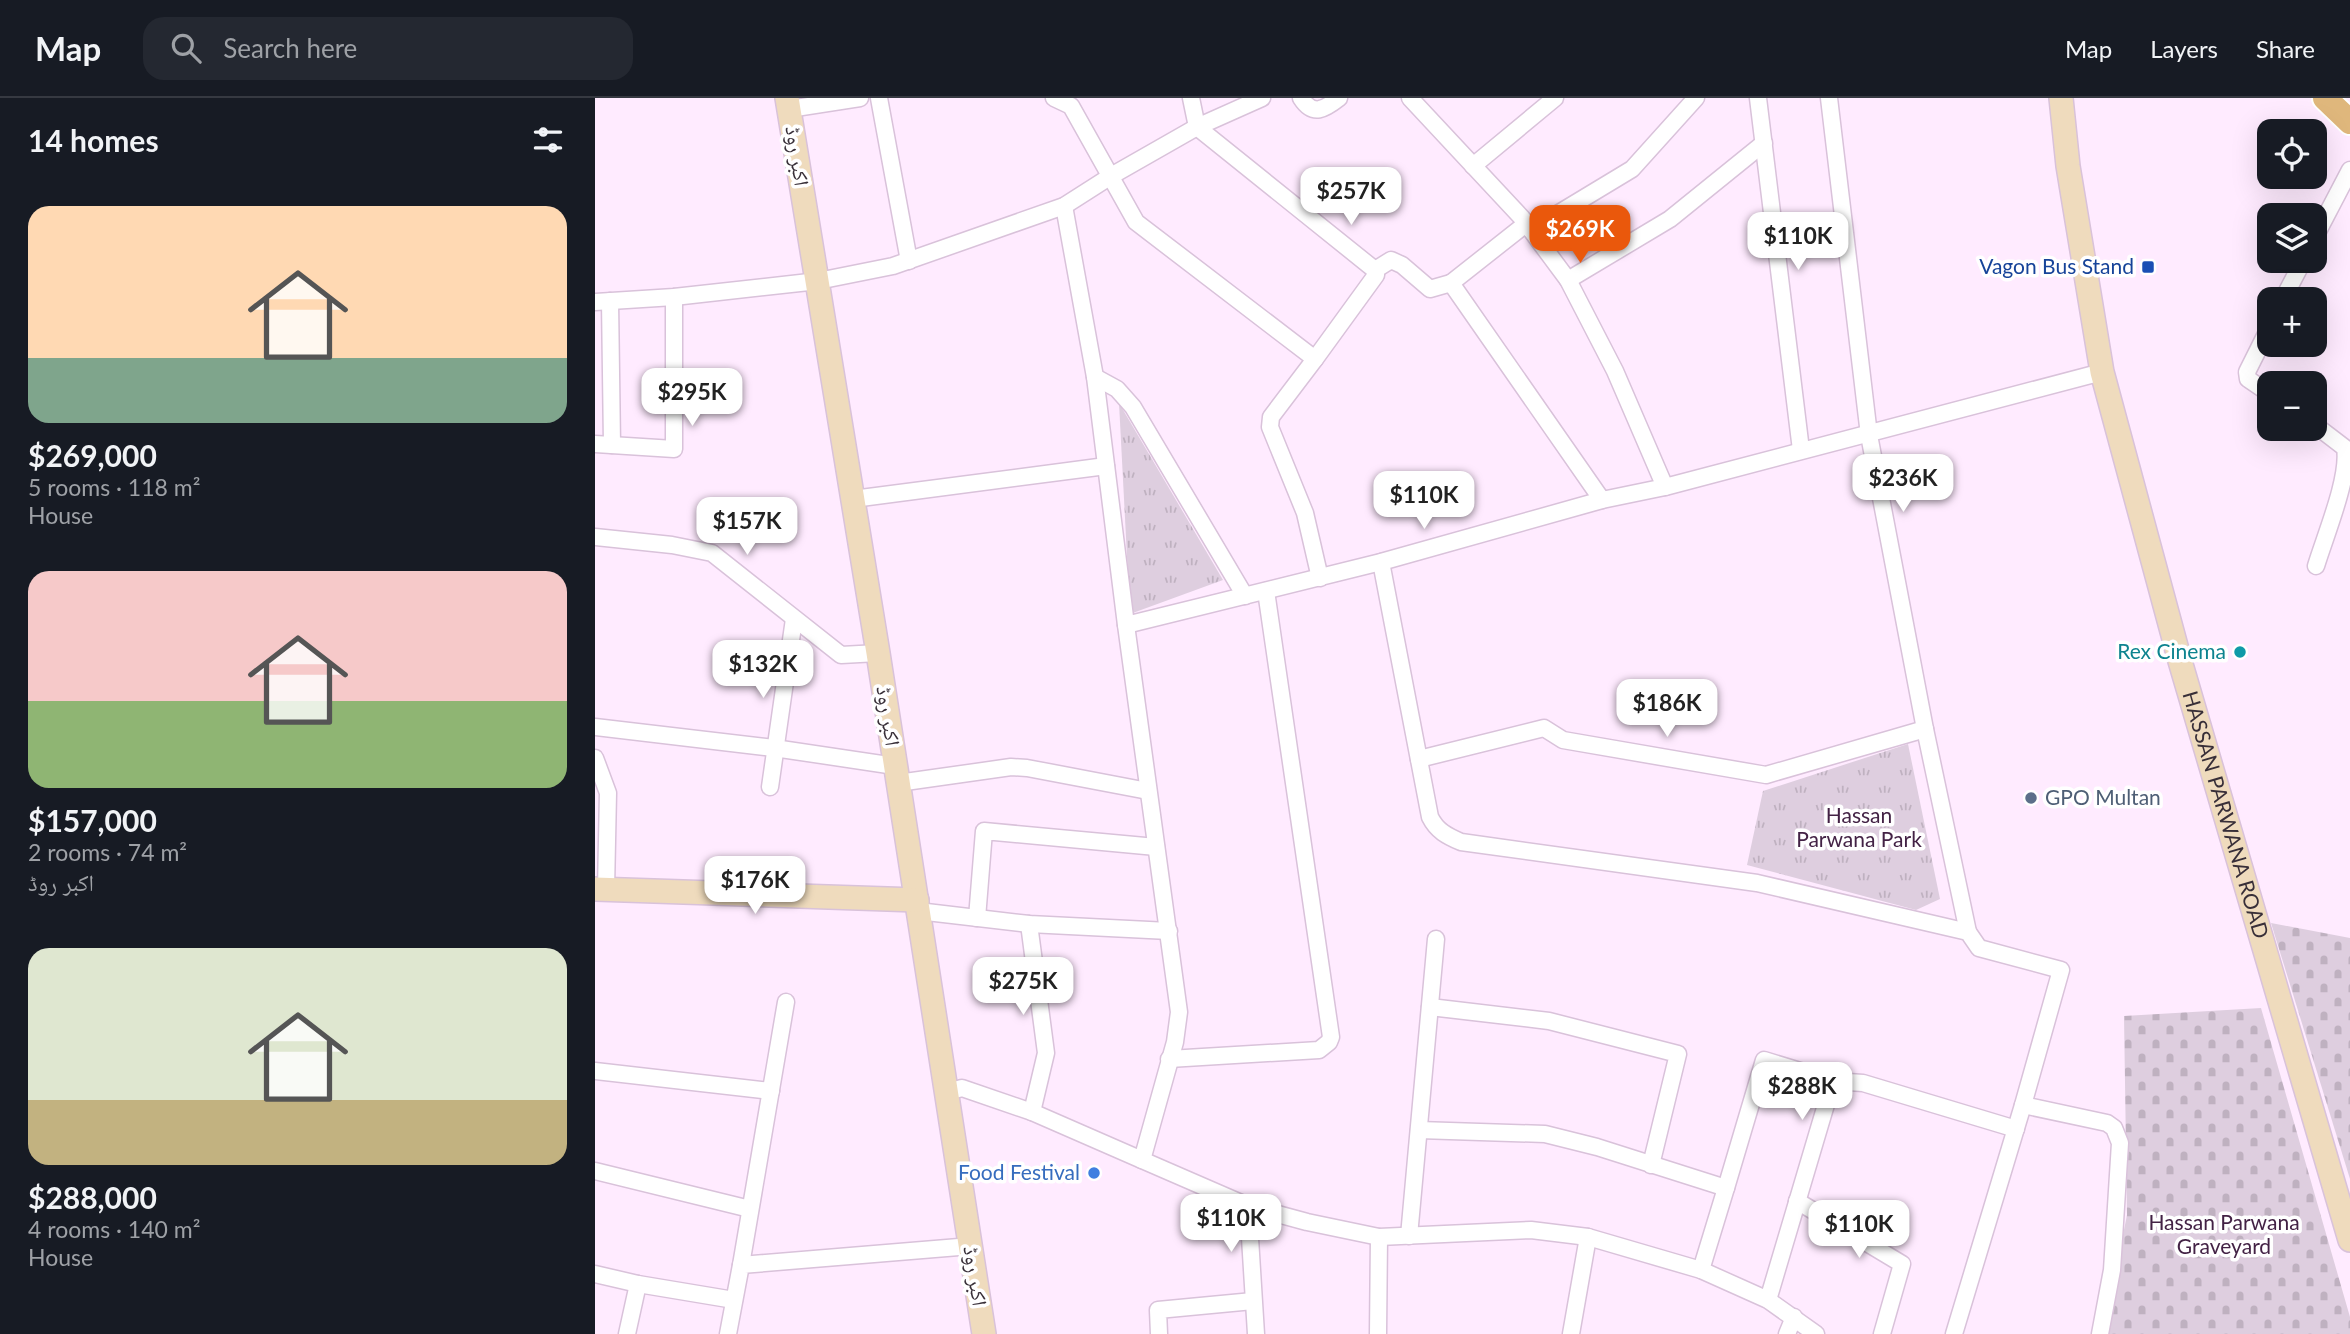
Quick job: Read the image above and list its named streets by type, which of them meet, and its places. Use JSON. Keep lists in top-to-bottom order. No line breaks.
{"streets":{"main road":["اکبر روڈ","HASSAN PARWANA ROAD"]},"parks":["Hassan Parwana Park","Hassan Parwana Graveyard"],"places":{"transit":["Vagon Bus Stand"],"other":["Rex Cinema","GPO Multan","Food Festival"]},"page":{"header":"Map","search":"Search here","nav":["Map","Layers","Share"],"heading":"14 homes","map_buttons":["+","−"],"price":["$257K","$269K","$110K","$295K","$236K","$110K","$157K","$132K","$186K","$176K","$275K","$288K","$110K","$110K"],"list":[{"name":"$269,000","note":"5 rooms · 118 m² · House"},{"name":"$157,000","note":"2 rooms · 74 m² · اکبر روڈ"},{"name":"$288,000","note":"4 rooms · 140 m² · House"}]}}
